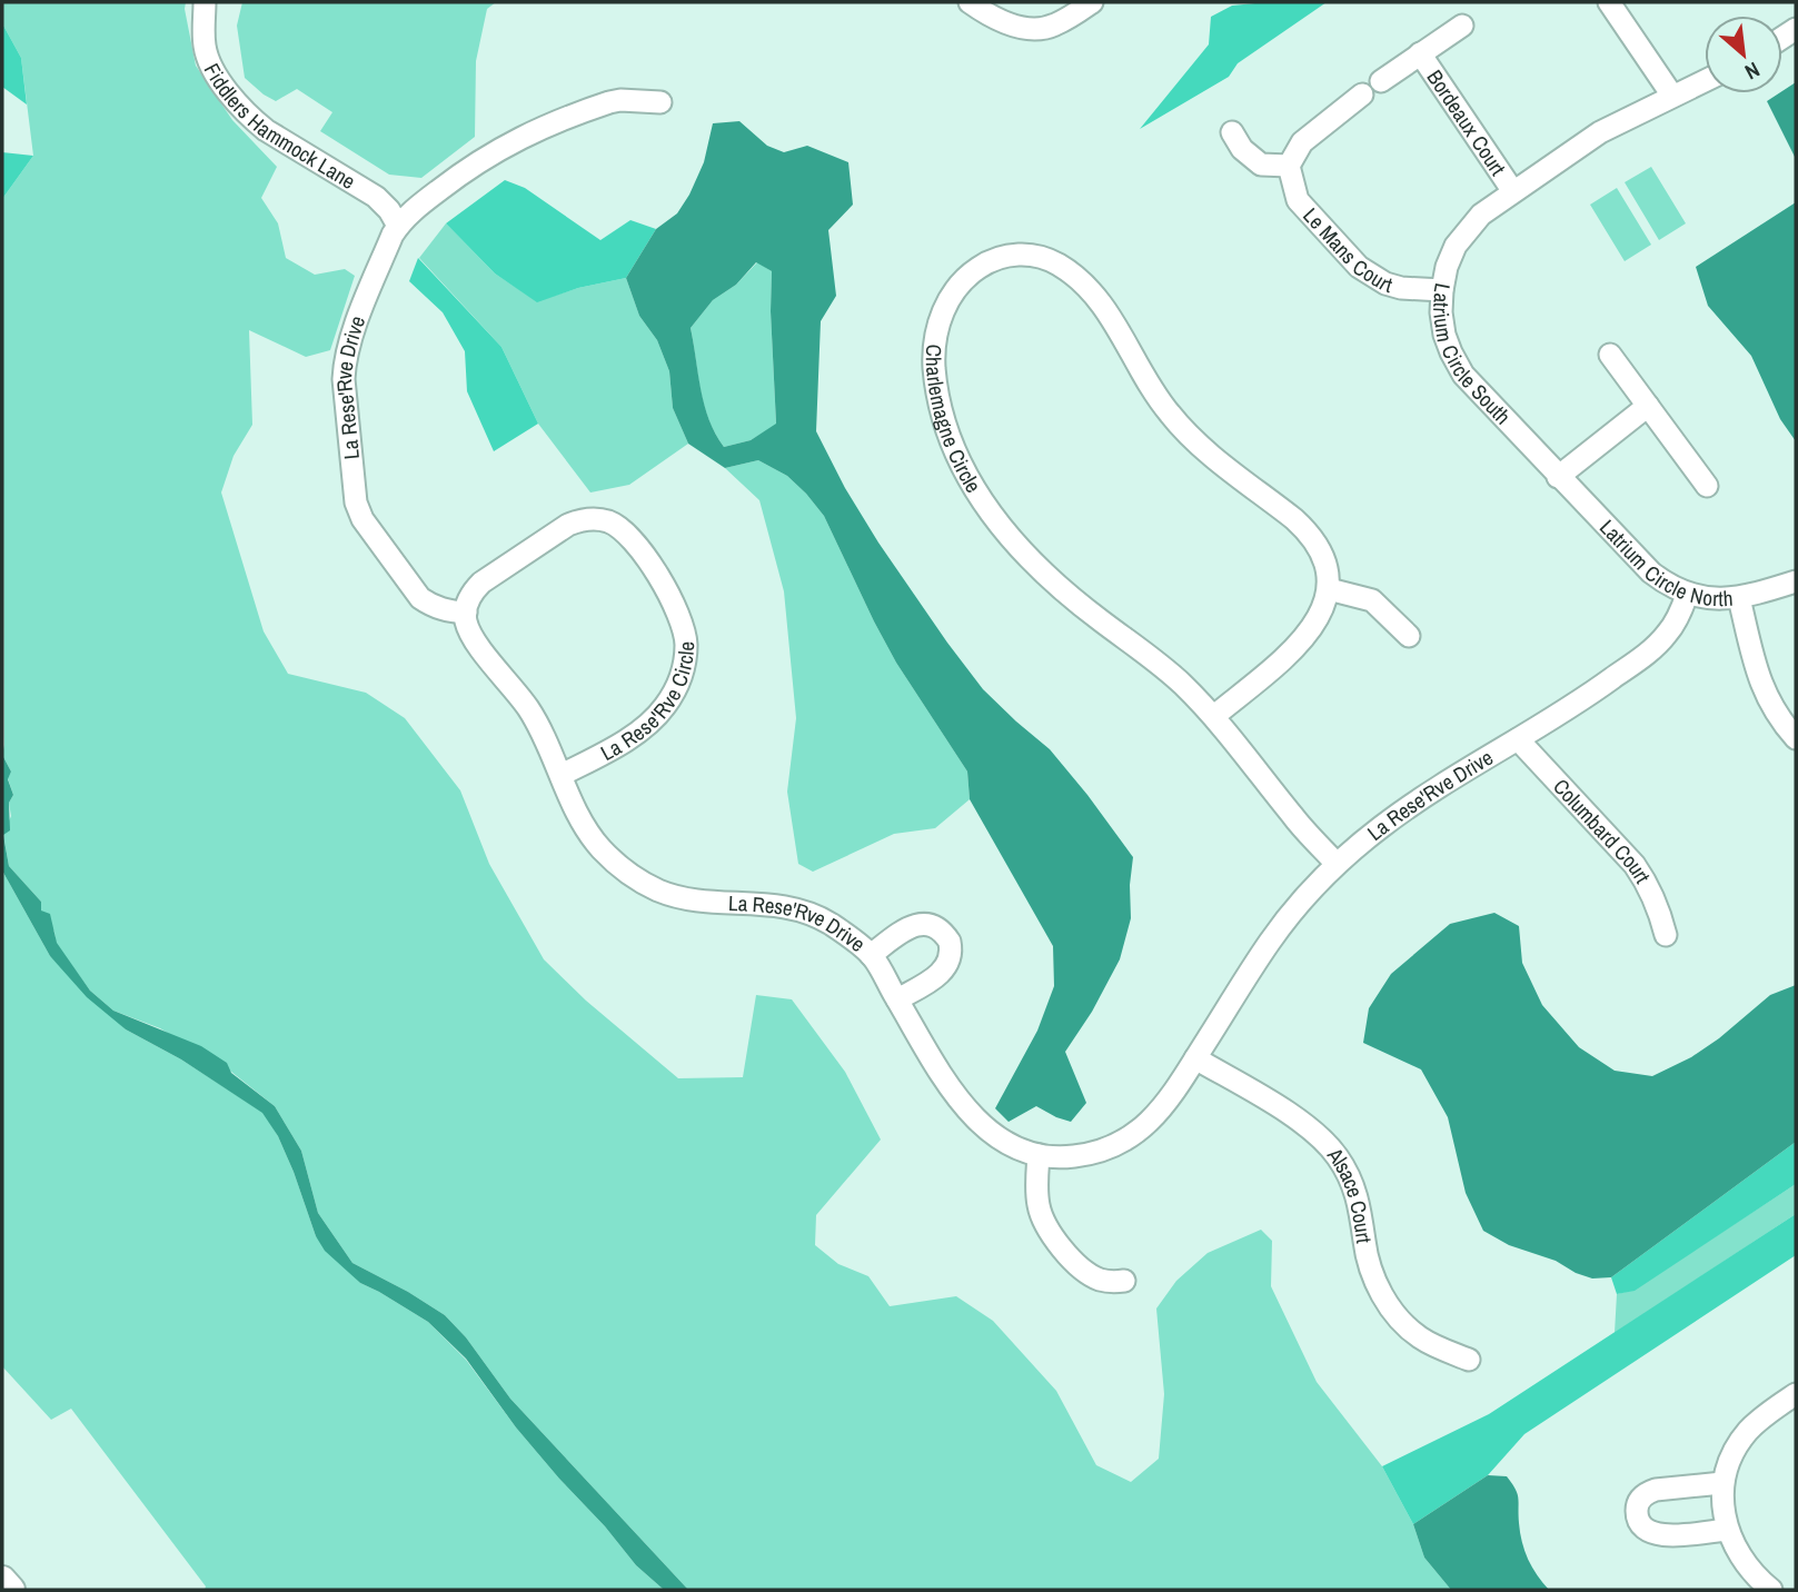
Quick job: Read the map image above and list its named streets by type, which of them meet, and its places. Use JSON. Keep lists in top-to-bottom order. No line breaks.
{"streets":{"street":["Fiddlers Hammock Lane","Bordeaux Court","Le Mans Court","Latrium Circle South","La Rese'Rve Drive","Charlemagne Circle","Latrium Circle North","La Rese'Rve Circle","Columbard Court","Alsace Court"]},"crossings":[["Fiddlers Hammock Lane","La Rese'Rve Drive"],["Bordeaux Court","Latrium Circle South"],["Le Mans Court","Latrium Circle South"],["Latrium Circle South","Latrium Circle North"],["La Rese'Rve Drive","Charlemagne Circle"],["La Rese'Rve Drive","Latrium Circle North"],["La Rese'Rve Drive","La Rese'Rve Circle"],["La Rese'Rve Drive","Columbard Court"],["La Rese'Rve Drive","Alsace Court"]],"north":"bottom right"}
